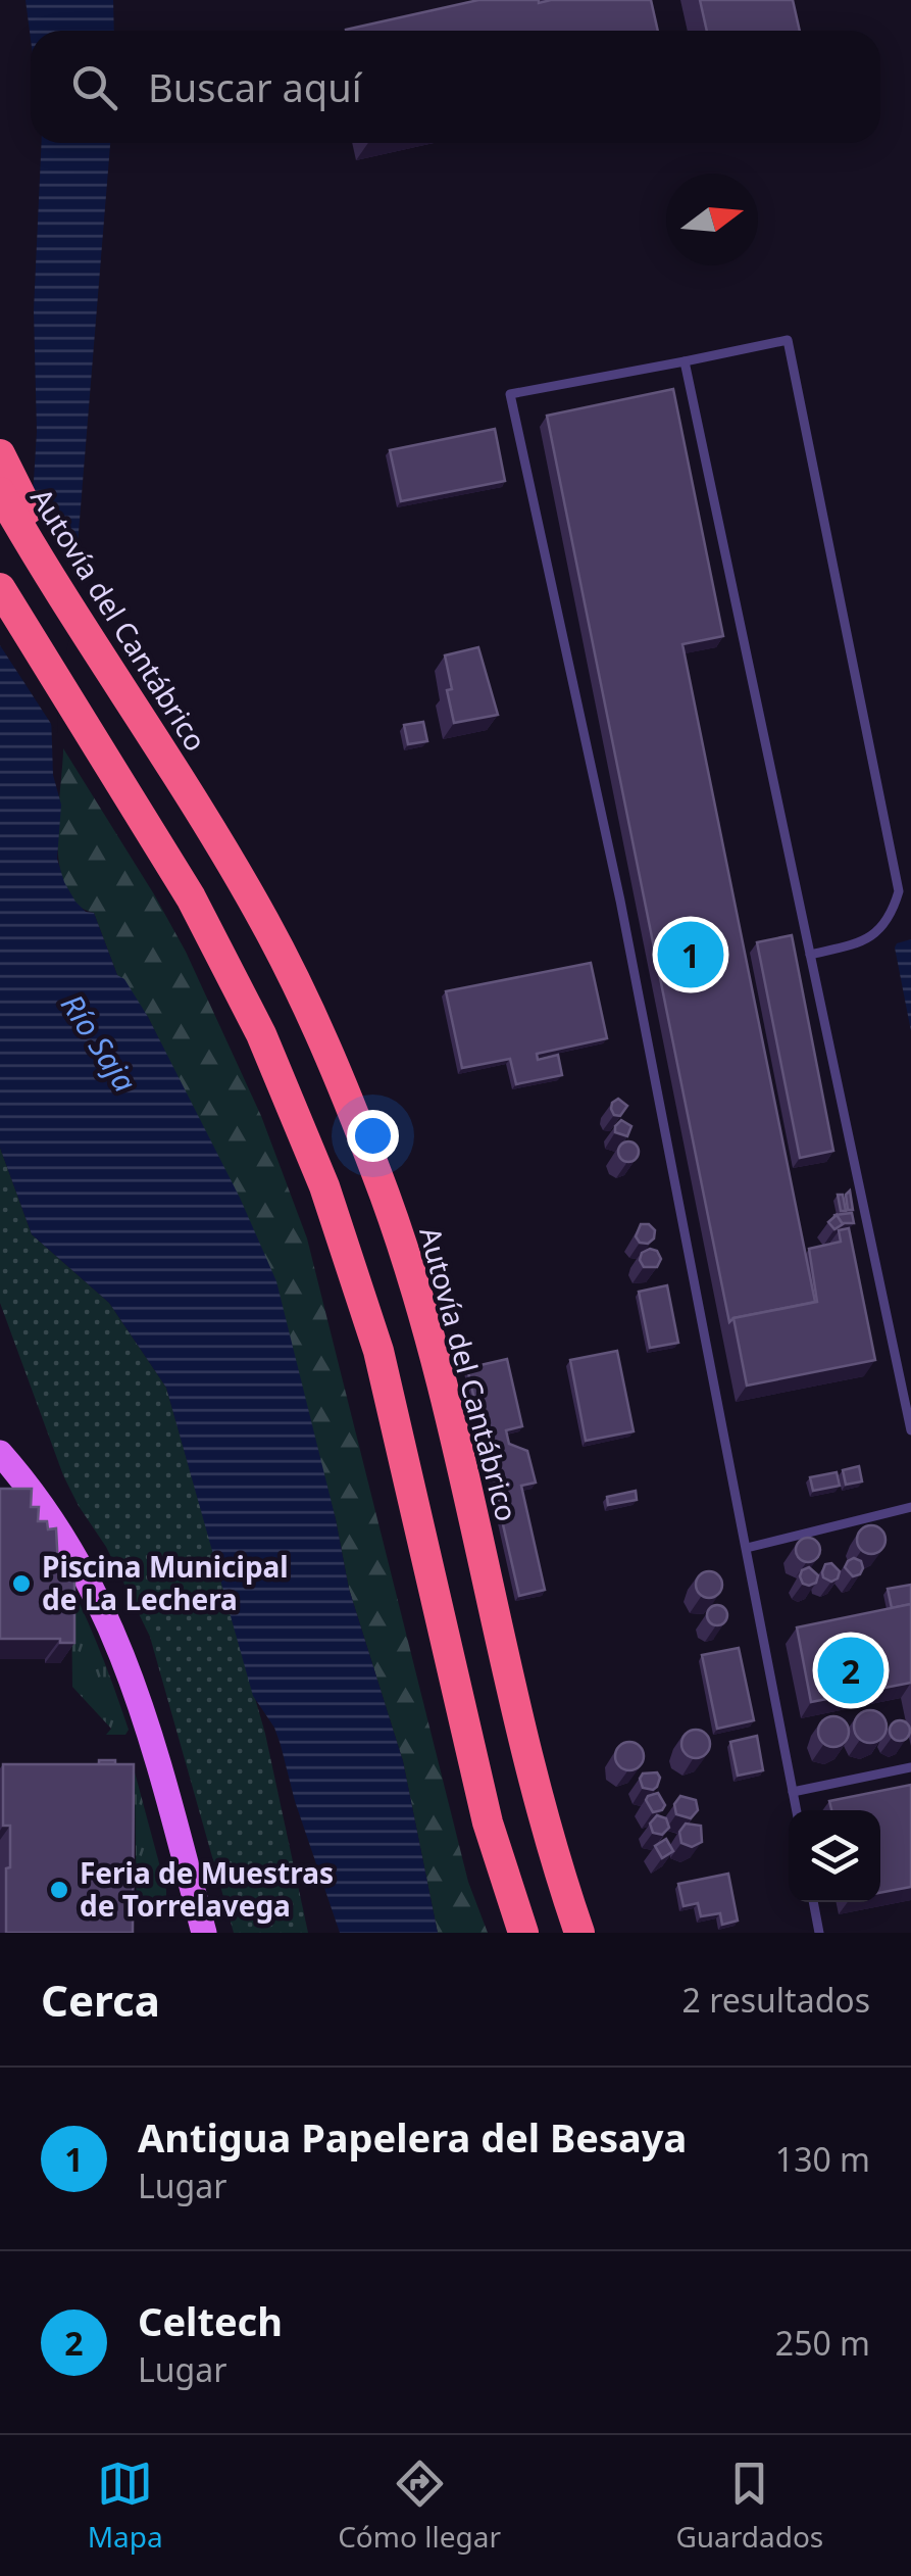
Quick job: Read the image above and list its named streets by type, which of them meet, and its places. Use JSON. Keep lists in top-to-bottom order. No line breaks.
{"streets":{"highway":["Autovía del Cantábrico"]},"water":["Río Saja"],"places":["Piscina Municipal de La Lechera","Feria de Muestras de Torrelavega"],"north":"right","page":{"search":"Buscar aquí","pins":["1","2"],"heading":["Cerca","2 resultados"],"list":[{"mark":"1","name":"Antigua Papelera del Besaya","note":"Lugar","value":"130 m"},{"mark":"2","name":"Celtech","note":"Lugar","value":"250 m"}],"nav":["Mapa","Cómo llegar","Guardados"]}}
